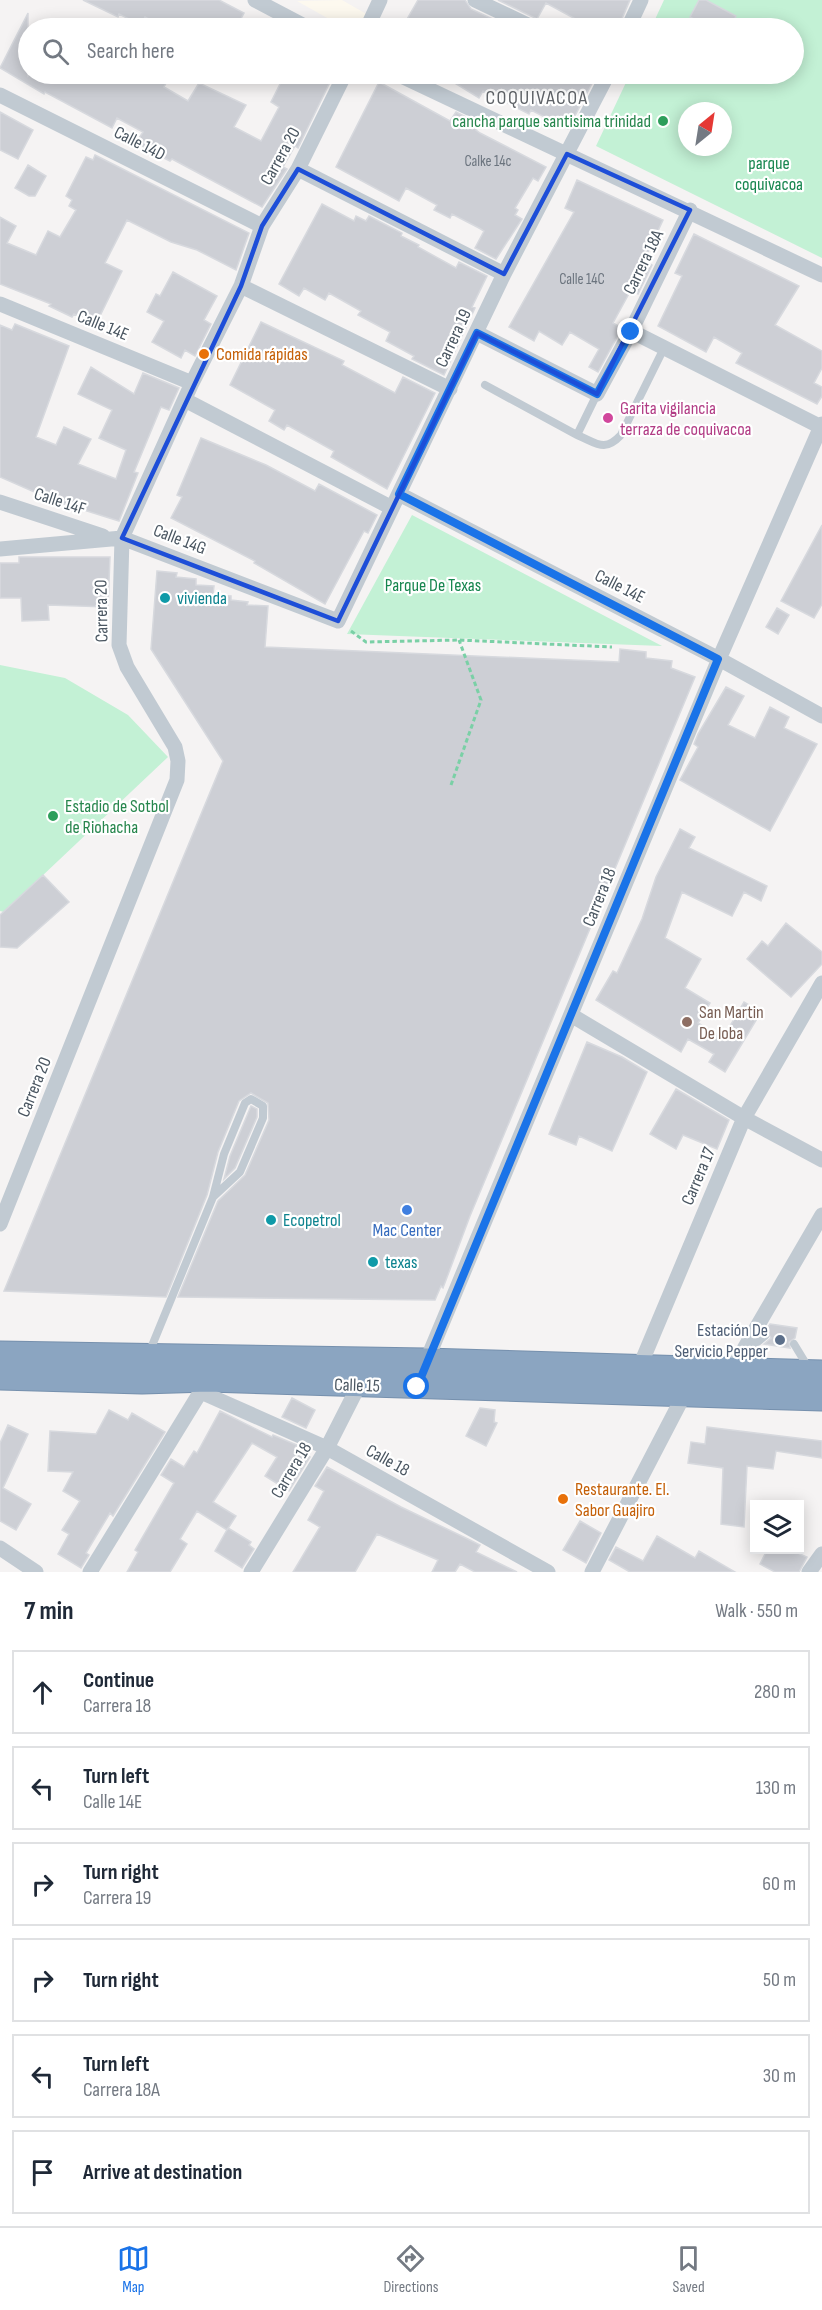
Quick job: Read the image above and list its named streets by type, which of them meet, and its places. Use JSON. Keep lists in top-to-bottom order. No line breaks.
{"streets":{"highway":["Calle 15"],"street":["Calle 14D","Carrera 20","Carrera 18A","Calle 14E","Carrera 19","Calle 14F","Calle 14G","Carrera 18","Carrera 17","Calle 18"]},"crossings":[["Calle 14D","Carrera 20"],["Carrera 20","Calle 14E"],["Carrera 20","Calle 14F"],["Carrera 20","Calle 14G"],["Calle 14E","Carrera 19"],["Calle 14E","Carrera 18"],["Carrera 19","Calle 14G"],["Calle 14F","Calle 14G"],["Carrera 18","Calle 15"],["Carrera 18","Calle 18"],["Carrera 17","Calle 15"],["Calle 15","Calle 18"]],"districts":["COQUIVACOA"],"parks":["parque coquivacoa","Parque De Texas"],"places":["cancha parque santisima trinidad","Comida rápidas","Garita vigilancia terraza de coquivacoa","vivienda","Estadio de Sotbol de Riohacha","San Martin De loba","Mac Center","Ecopetrol","texas","Estación De Servicio Pepper","Restaurante. El. Sabor Guajiro"],"house_numbers":["Calke 14c","Calle 14C"],"north":"top right","page":{"search":"Search here","heading":["7 min","Walk · 550 m"],"list":[["Continue","Carrera 18","280 m"],["Turn left","Calle 14E","130 m"],["Turn right","Carrera 19","60 m"],["Turn right","50 m"],["Turn left","Carrera 18A","30 m"],"Arrive at destination"],"nav":["Map","Directions","Saved"]}}
